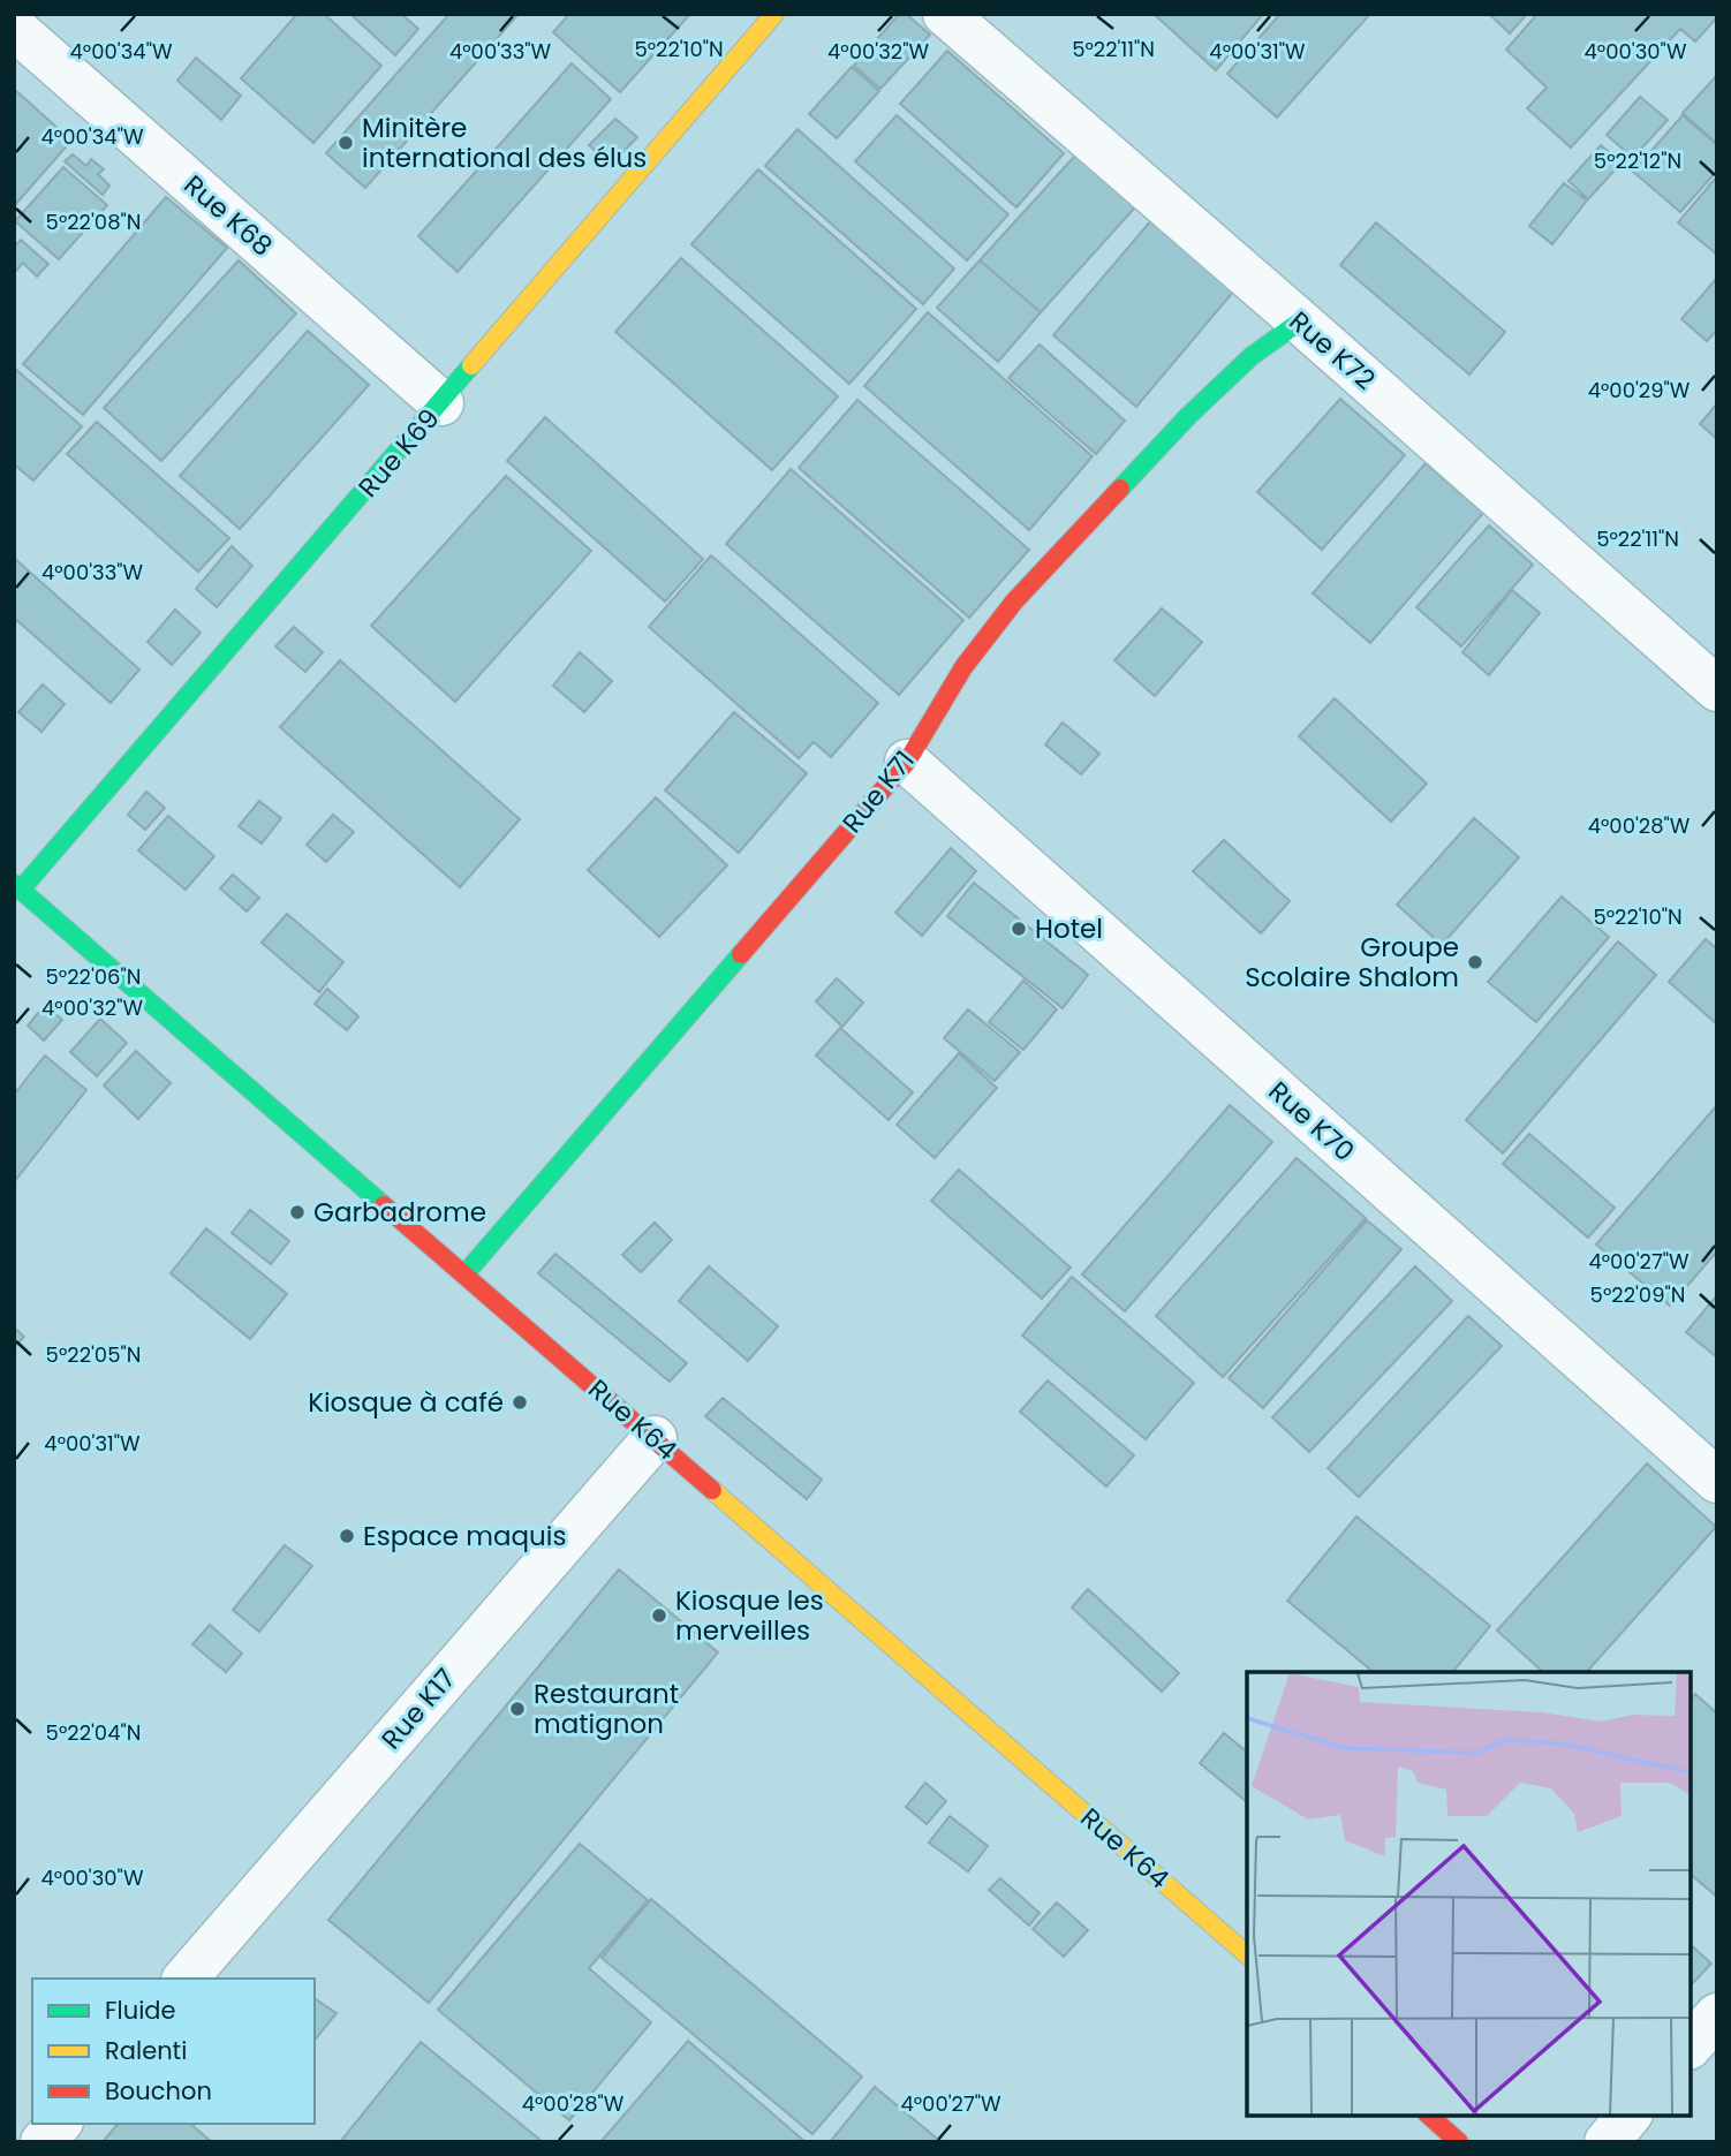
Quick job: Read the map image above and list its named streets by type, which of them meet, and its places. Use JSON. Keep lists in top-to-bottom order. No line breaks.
{"streets":{"street":["Rue K68","Rue K72","Rue K69","Rue K71","Rue K70","Rue K64","Rue K17"]},"crossings":[["Rue K68","Rue K69"],["Rue K72","Rue K71"],["Rue K69","Rue K64"],["Rue K71","Rue K70"],["Rue K71","Rue K64"],["Rue K64","Rue K17"]],"places":["Minitère international des élus","Hotel","Groupe Scolaire Shalom","Garbadrome","Kiosque à café","Espace maquis","Kiosque les merveilles","Restaurant matignon"],"legend":["Fluide","Ralenti","Bouchon"],"coordinates":["5°22'10\"N","5°22'11\"N","4°00'33\"W","4°00'31\"W","4°00'30\"W","4°00'34\"W","4°00'32\"W","5°22'12\"N","5°22'08\"N","4°00'29\"W","4°00'28\"W","5°22'06\"N","4°00'27\"W","5°22'09\"N","5°22'05\"N","5°22'04\"N"]}
